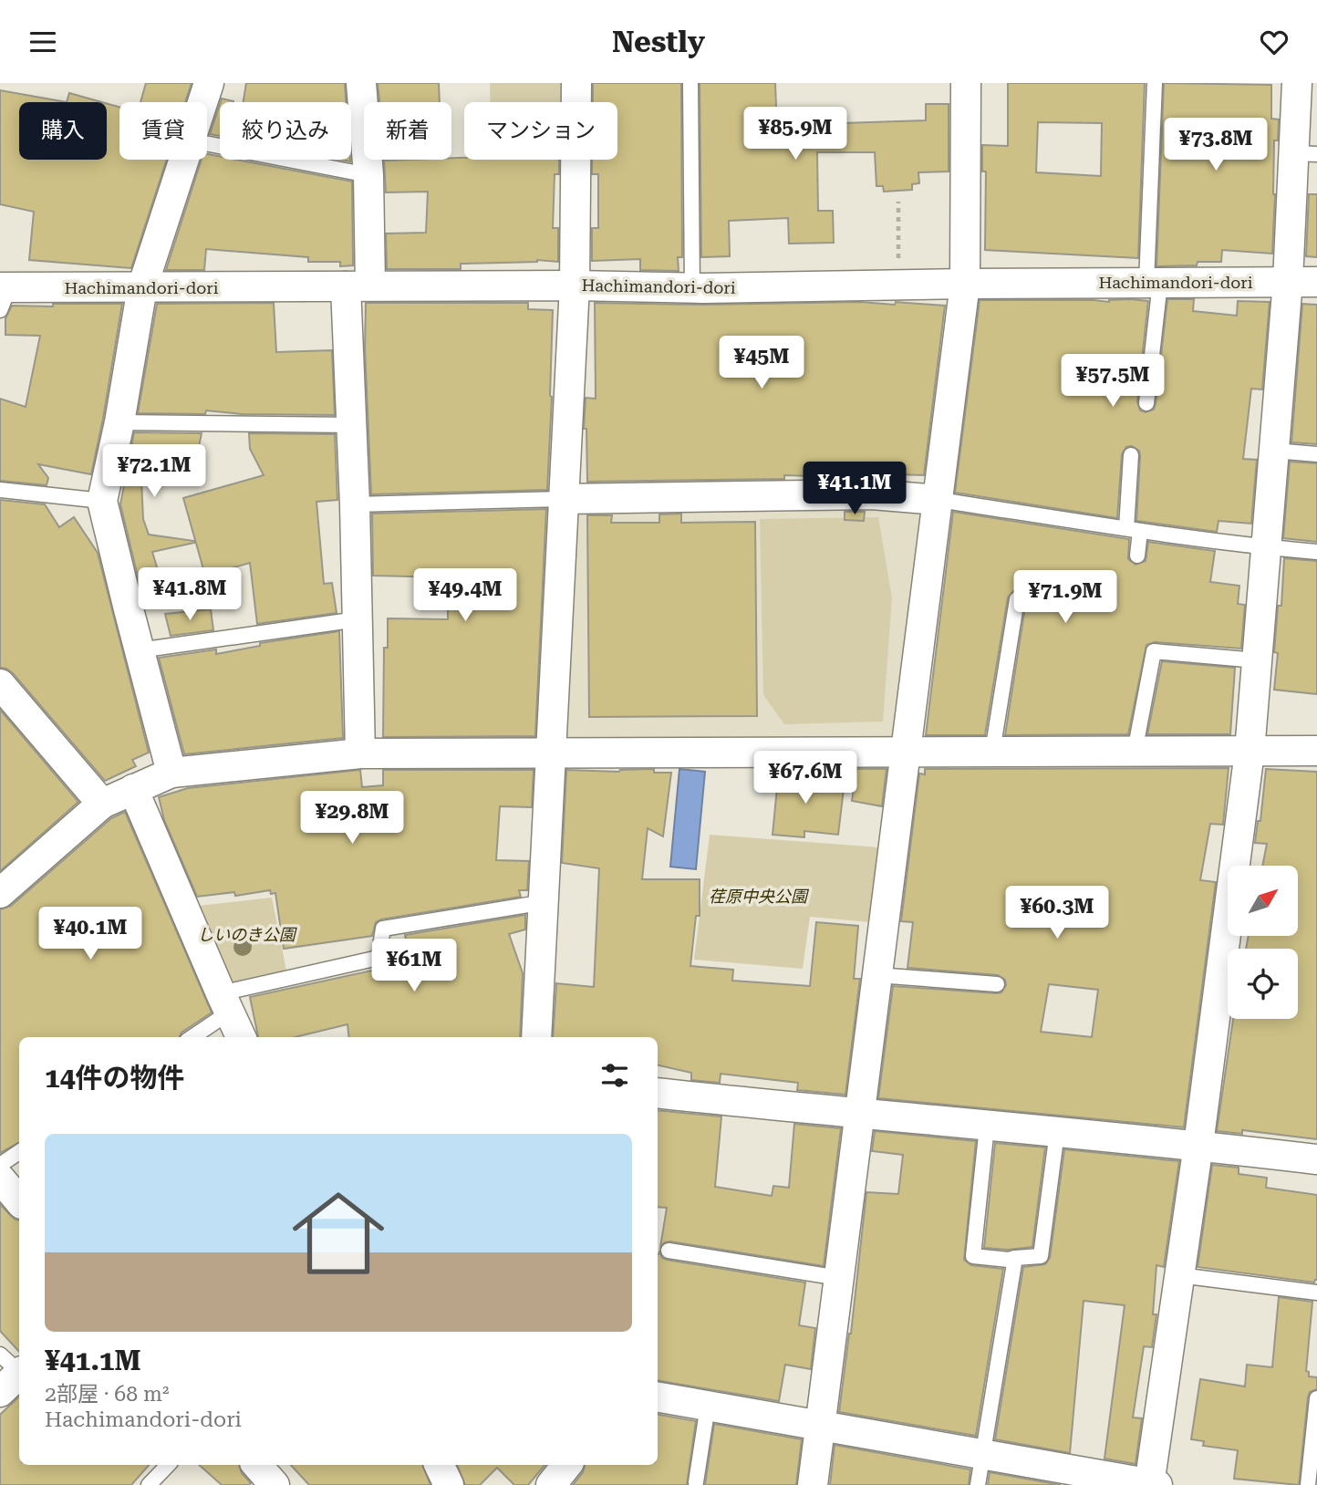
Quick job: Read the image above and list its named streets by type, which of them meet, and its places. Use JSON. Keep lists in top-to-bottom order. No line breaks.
{"streets":{"street":["Hachimandori-dori"]},"parks":["荏原中央公園","しいのき公園"],"north":"top right","page":{"header":"Nestly","chip":["購入","賃貸","絞り込み","新着","マンション"],"price":["¥85.9M","¥73.8M","¥45M","¥57.5M","¥72.1M","¥41.1M","¥41.8M","¥49.4M","¥71.9M","¥67.6M","¥29.8M","¥60.3M","¥40.1M","¥61M"],"heading":"14件の物件","list":[{"name":"¥41.1M","note":"2部屋 · 68 m² · Hachimandori-dori"}]}}
